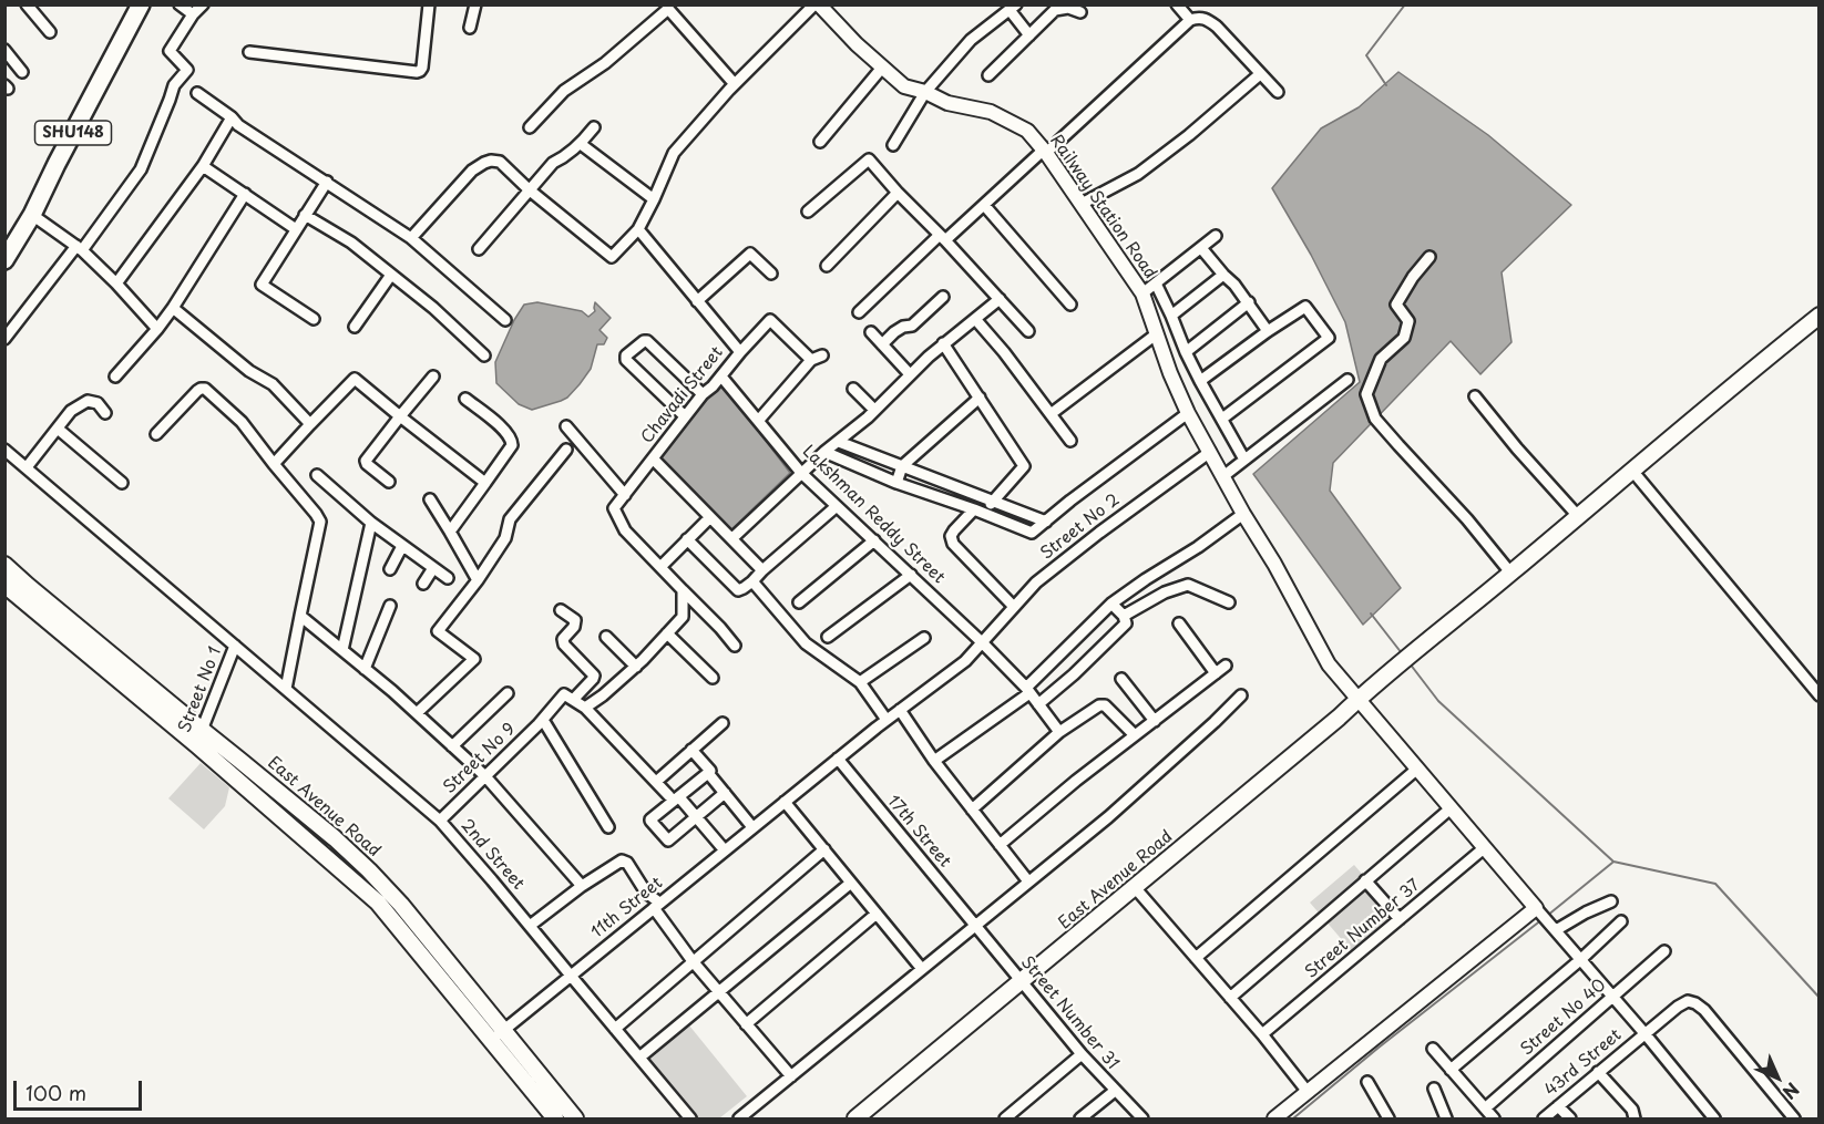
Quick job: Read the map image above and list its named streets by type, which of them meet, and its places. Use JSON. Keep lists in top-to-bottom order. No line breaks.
{"streets":{"main road":["SHU148","East Avenue Road"],"street":["Railway Station Road","Chavadi Street","Lakshman Reddy Street","Street No 2","Street No 1","Street No 9","17th Street","2nd Street","11th Street","Street Number 37","Street Number 31","Street No 40","43rd Street"]},"crossings":[["Railway Station Road","Street No 2"],["Railway Station Road","East Avenue Road"],["Railway Station Road","Street Number 37"],["Chavadi Street","Lakshman Reddy Street"],["Lakshman Reddy Street","Street No 2"],["Street No 2","11th Street"],["Street No 1","East Avenue Road"],["Street No 1","2nd Street"],["Street No 9","2nd Street"],["East Avenue Road","11th Street"],["East Avenue Road","Street Number 31"],["17th Street","11th Street"],["17th Street","Street Number 31"],["2nd Street","11th Street"]],"scale_bar":"100 m","north":"bottom right"}
